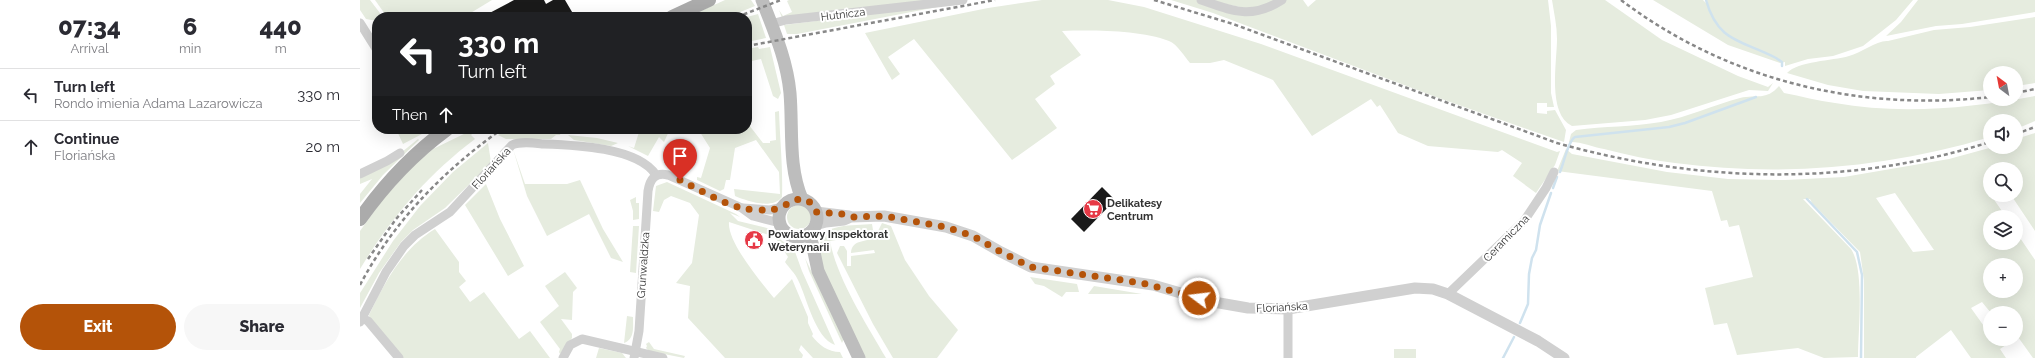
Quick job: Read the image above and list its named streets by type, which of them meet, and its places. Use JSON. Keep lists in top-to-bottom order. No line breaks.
{"streets":{"street":["Hutnicza","Floriańska","Ceramiczna","Grunwaldzka"]},"crossings":[["Floriańska","Ceramiczna"],["Floriańska","Grunwaldzka"]],"places":{"supermarket":["Delikatesy Centrum"],"public building":["Powiatowy Inspektorat Weterynarii"]},"north":"top left","page":{"eta":["07:34","Arrival","6","min","440","m"],"turn":["330 m","Turn left"],"map_buttons":["+","−"],"list":[{"name":"Turn left","note":"Rondo imienia Adama Lazarowicza","value":"330 m"},{"name":"Continue","note":"Floriańska","value":"20 m"}],"then":"Then","buttons":["Exit","Share"]}}
